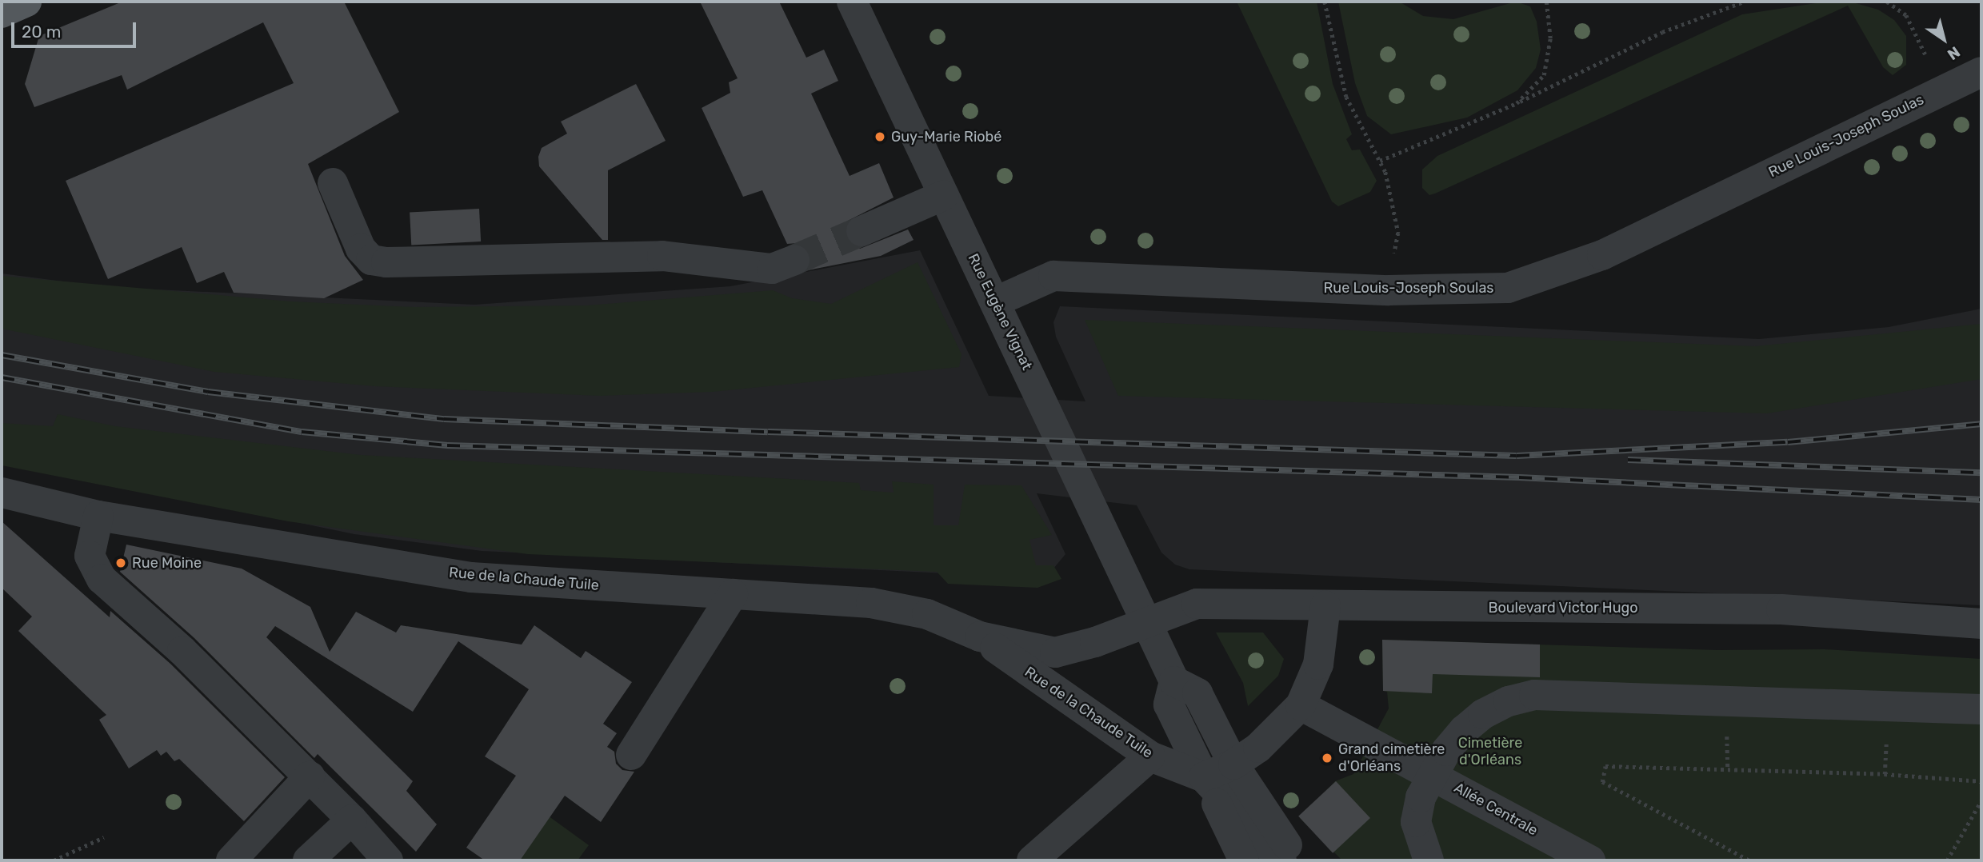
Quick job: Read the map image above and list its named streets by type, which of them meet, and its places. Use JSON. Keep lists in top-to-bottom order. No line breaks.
{"streets":{"street":["Rue Louis-Joseph Soulas","Rue Eugène Vignat","Rue de la Chaude Tuile","Boulevard Victor Hugo","Allée Centrale"]},"crossings":[["Rue Louis-Joseph Soulas","Rue Eugène Vignat"],["Rue Eugène Vignat","Rue de la Chaude Tuile"],["Rue Eugène Vignat","Boulevard Victor Hugo"],["Rue de la Chaude Tuile","Boulevard Victor Hugo"]],"parks":["Cimetière d'Orléans"],"places":["Guy-Marie Riobé","Rue Moine","Grand cimetière d'Orléans"],"scale_bar":"20 m","north":"bottom right"}
